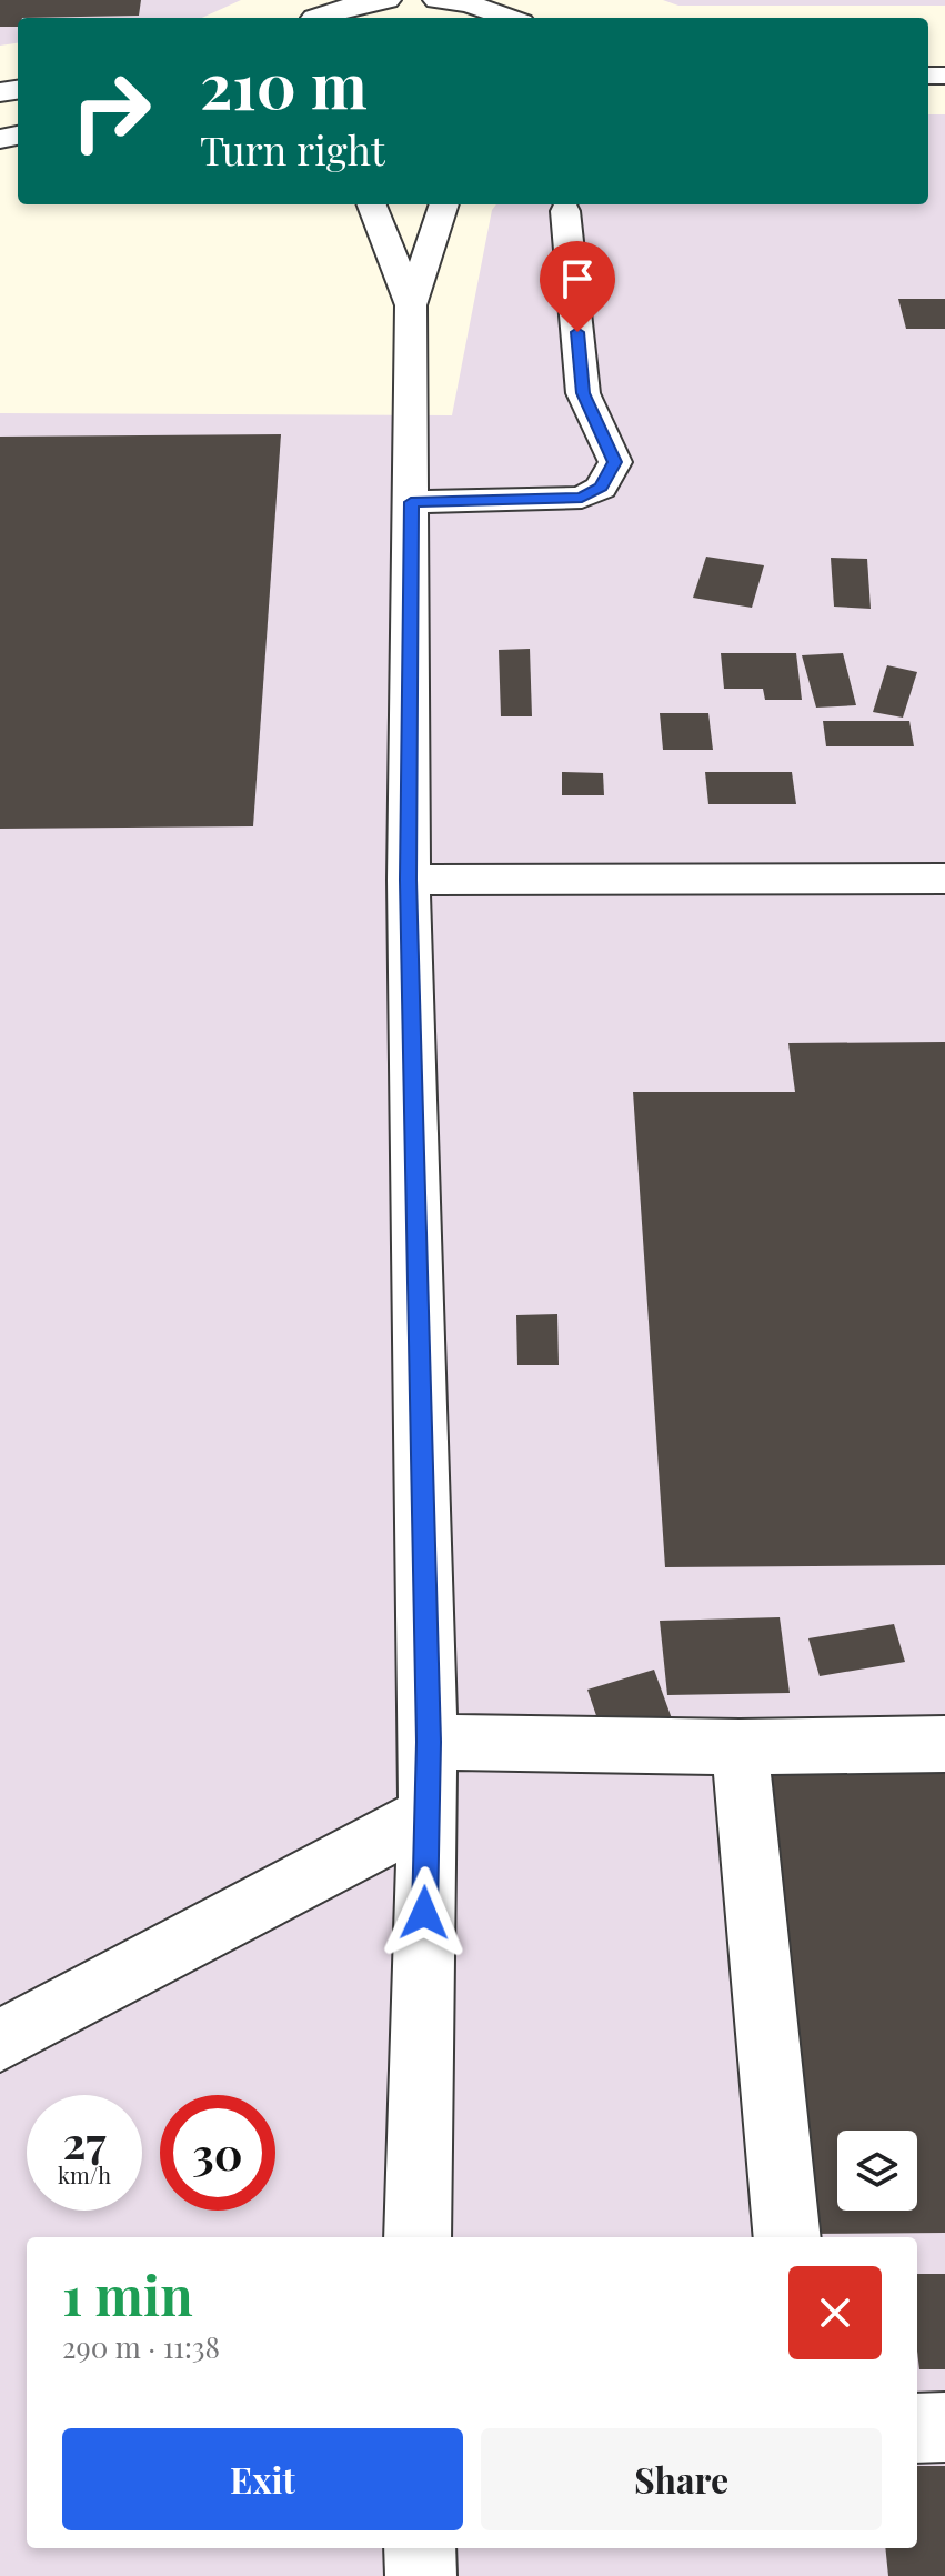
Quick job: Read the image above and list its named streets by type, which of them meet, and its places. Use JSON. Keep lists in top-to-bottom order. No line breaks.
{"page":{"turn":["210 m","Turn right"],"speed":"27 km/h","limit":"30","heading":["1 min","290 m · 11:38"],"buttons":["Exit","Share"]}}
